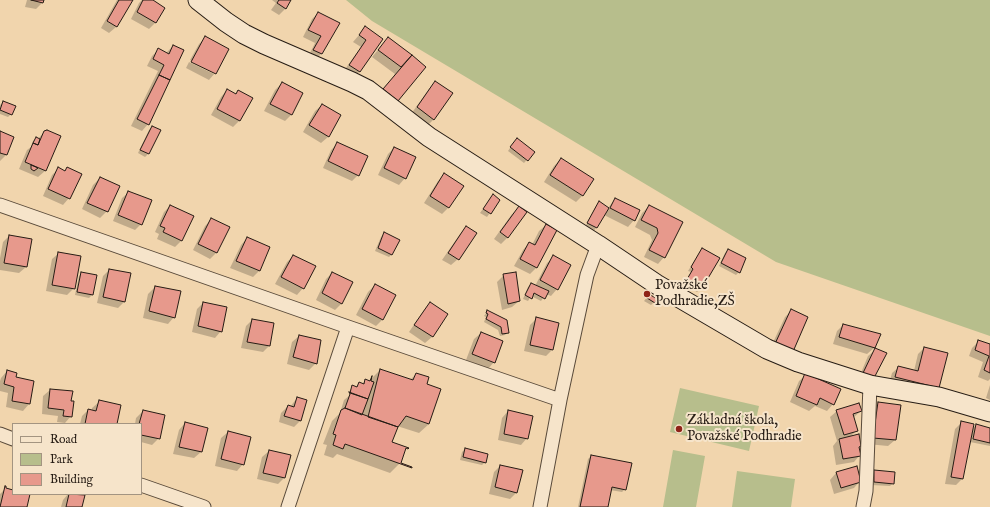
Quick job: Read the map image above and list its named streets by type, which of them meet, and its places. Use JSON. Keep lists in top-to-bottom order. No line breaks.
{"places":["Považské Podhradie,ZŠ","Základná škola, Považské Podhradie"],"legend":["Road","Park","Building"]}
